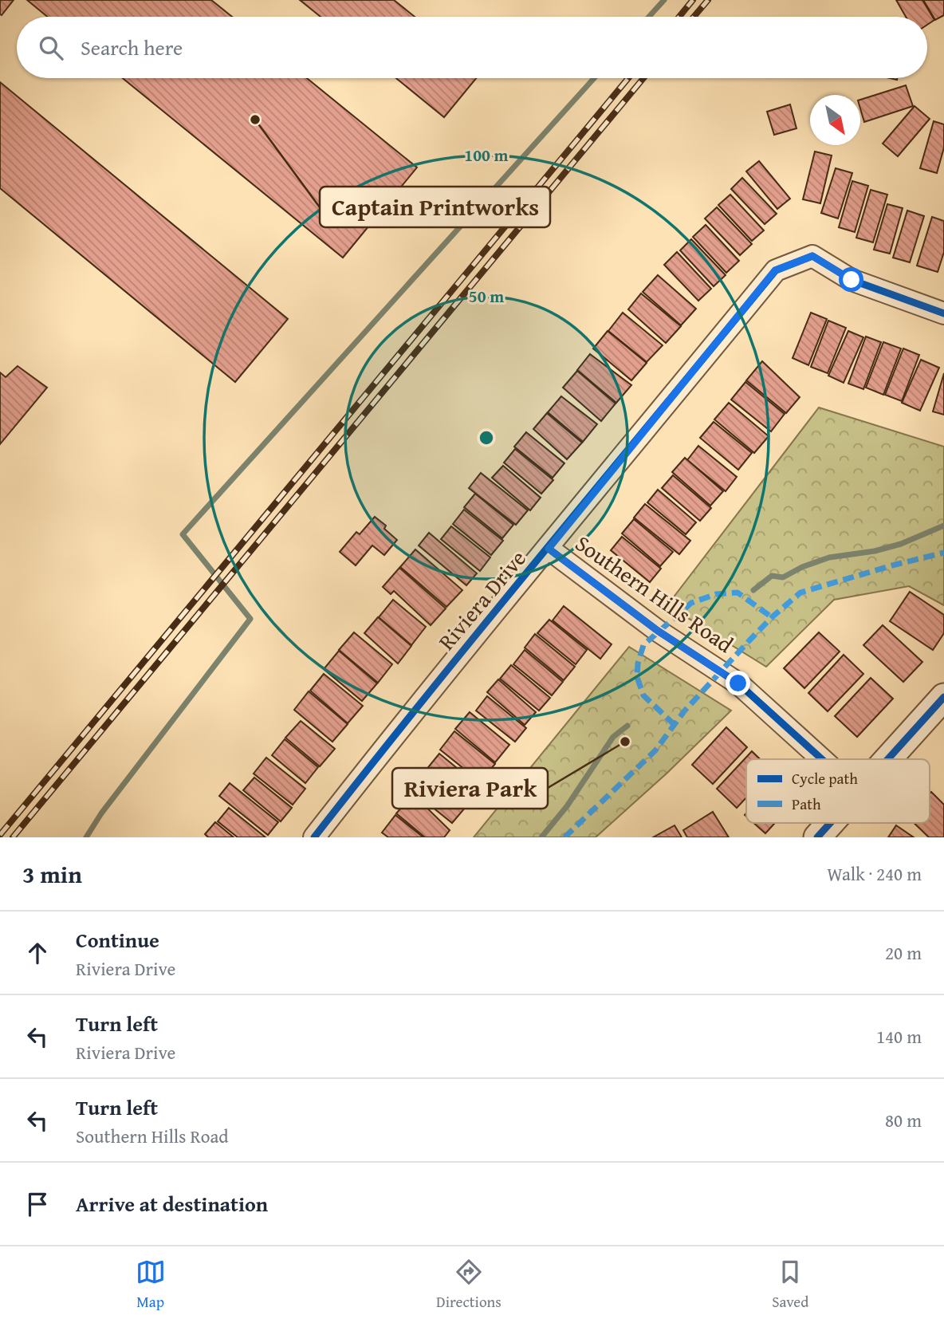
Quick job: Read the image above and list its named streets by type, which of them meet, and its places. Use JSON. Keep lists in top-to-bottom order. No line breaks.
{"streets":{"street":["Southern Hills Road","Riviera Drive"]},"crossings":[["Southern Hills Road","Riviera Drive"]],"places":["Captain Printworks","Riviera Park"],"legend":["Cycle path","Path"],"north":"bottom right","page":{"search":"Search here","heading":["3 min","Walk · 240 m"],"list":[["Continue","Riviera Drive","20 m"],["Turn left","Riviera Drive","140 m"],["Turn left","Southern Hills Road","80 m"],"Arrive at destination"],"nav":["Map","Directions","Saved"]},"rings":["100 m","50 m"]}
